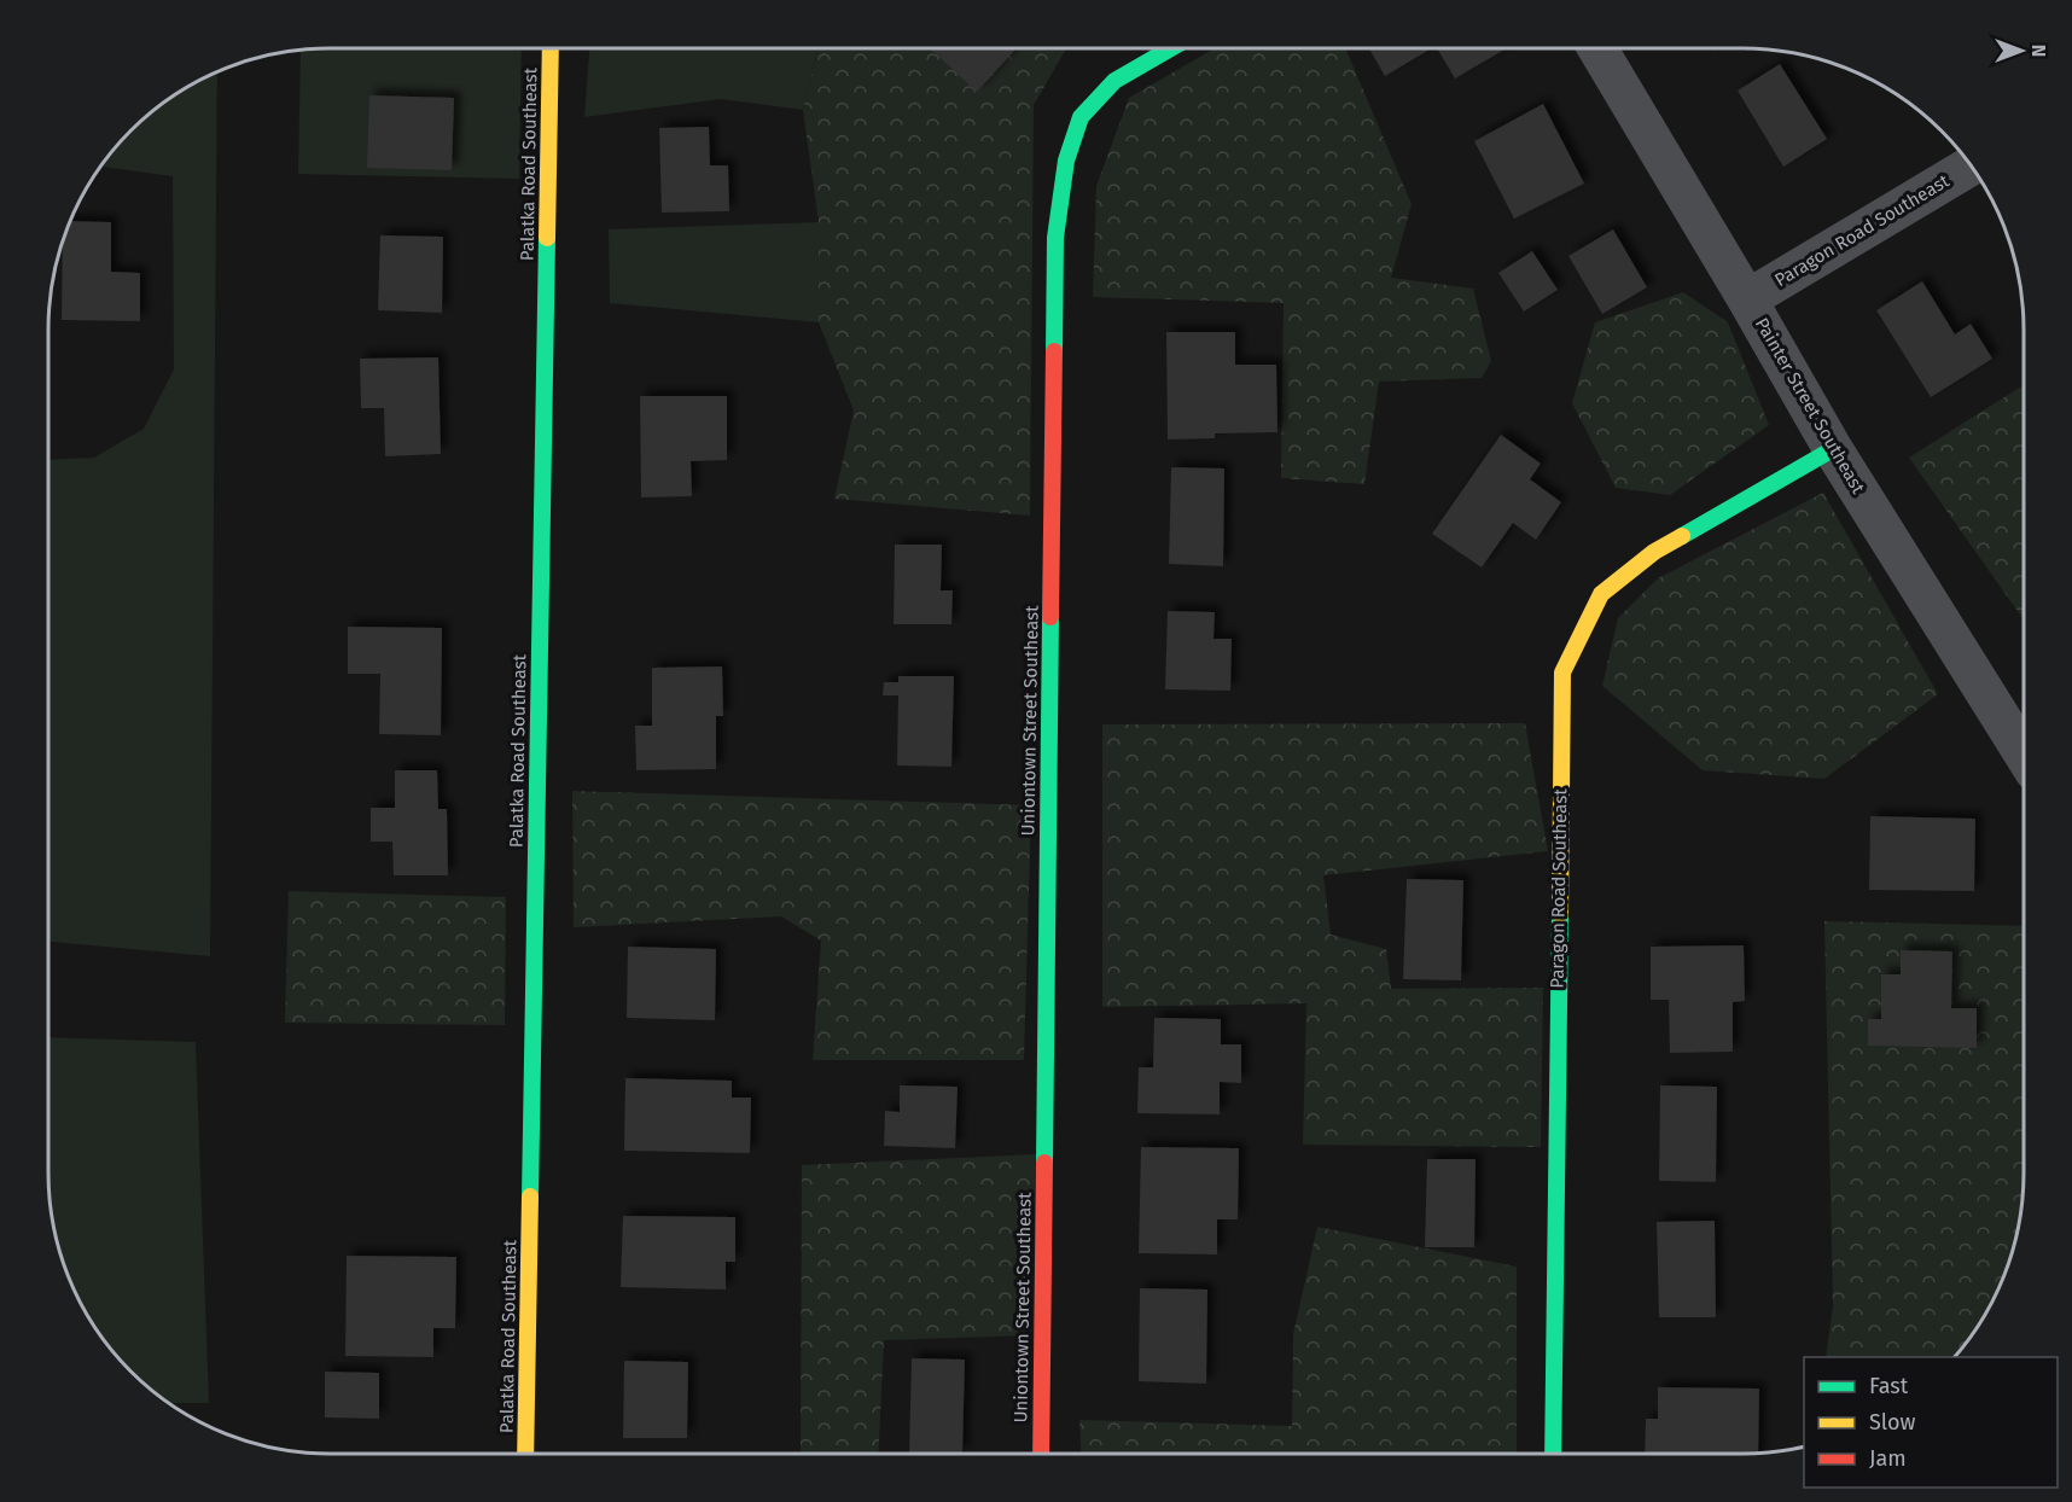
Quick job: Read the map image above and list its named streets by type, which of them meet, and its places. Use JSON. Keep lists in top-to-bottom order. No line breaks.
{"streets":{"street":["Palatka Road Southeast","Paragon Road Southeast","Painter Street Southeast","Uniontown Street Southeast"]},"crossings":[["Paragon Road Southeast","Painter Street Southeast"]],"legend":["Fast","Slow","Jam"],"north":"right"}
